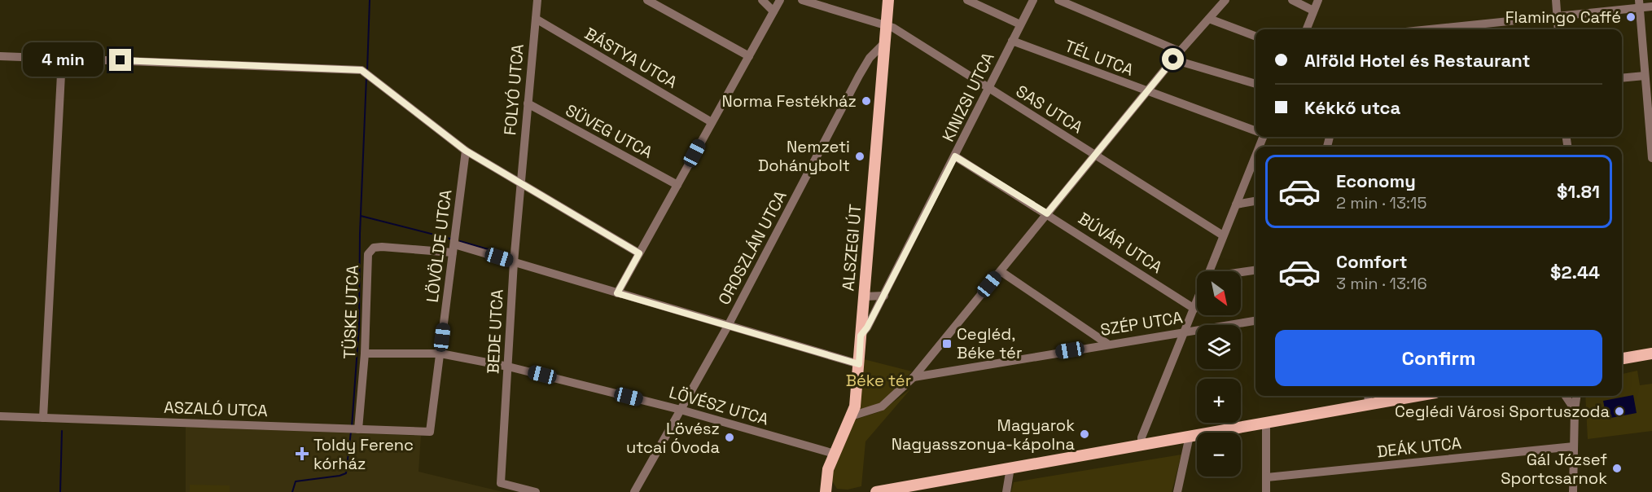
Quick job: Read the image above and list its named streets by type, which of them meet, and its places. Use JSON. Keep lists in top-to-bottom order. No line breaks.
{"streets":{"main road":["ALSZEGI ÚT"],"street":["BÁSTYA UTCA","TÉL UTCA","FOLYÓ UTCA","KINIZSI UTCA","SAS UTCA","SÜVEG UTCA","BÚVÁR UTCA","LÖVÖLDE UTCA","OROSZLÁN UTCA","TÜSKE UTCA","SZÉP UTCA","BEDE UTCA","LÖVÉSZ UTCA","ASZALÓ UTCA","DEÁK UTCA"]},"crossings":[["BÁSTYA UTCA","FOLYÓ UTCA"],["TÉL UTCA","KINIZSI UTCA"],["FOLYÓ UTCA","SÜVEG UTCA"],["FOLYÓ UTCA","BEDE UTCA"],["KINIZSI UTCA","SAS UTCA"],["KINIZSI UTCA","BÚVÁR UTCA"],["KINIZSI UTCA","ALSZEGI ÚT"],["SAS UTCA","ALSZEGI ÚT"],["LÖVÖLDE UTCA","TÜSKE UTCA"],["LÖVÖLDE UTCA","LÖVÉSZ UTCA"],["LÖVÖLDE UTCA","ASZALÓ UTCA"],["OROSZLÁN UTCA","ALSZEGI ÚT"],["OROSZLÁN UTCA","LÖVÉSZ UTCA"],["ALSZEGI ÚT","LÖVÉSZ UTCA"],["TÜSKE UTCA","LÖVÉSZ UTCA"],["TÜSKE UTCA","ASZALÓ UTCA"],["BEDE UTCA","LÖVÉSZ UTCA"]],"parks":["Béke tér"],"places":{"other":["Flamingo Caffé","Norma Festékház","Nemzeti Dohánybolt","Ceglédi Városi Sportuszoda","Magyarok Nagyasszonya-kápolna","Lövész utcai Óvoda","Gál József Sportcsarnok"],"transit":["Cegléd, Béke tér"],"health":["Toldy Ferenc kórház"]},"north":"bottom right","page":{"banner":["Alföld Hotel és Restaurant","Kékkő utca"],"bubble":"4 min","list":[{"name":"Economy","note":"2 min · 13:15","value":"$1.81"},{"name":"Comfort","note":"3 min · 13:16","value":"$2.44"}],"map_buttons":["+","−"],"buttons":"Confirm"}}
